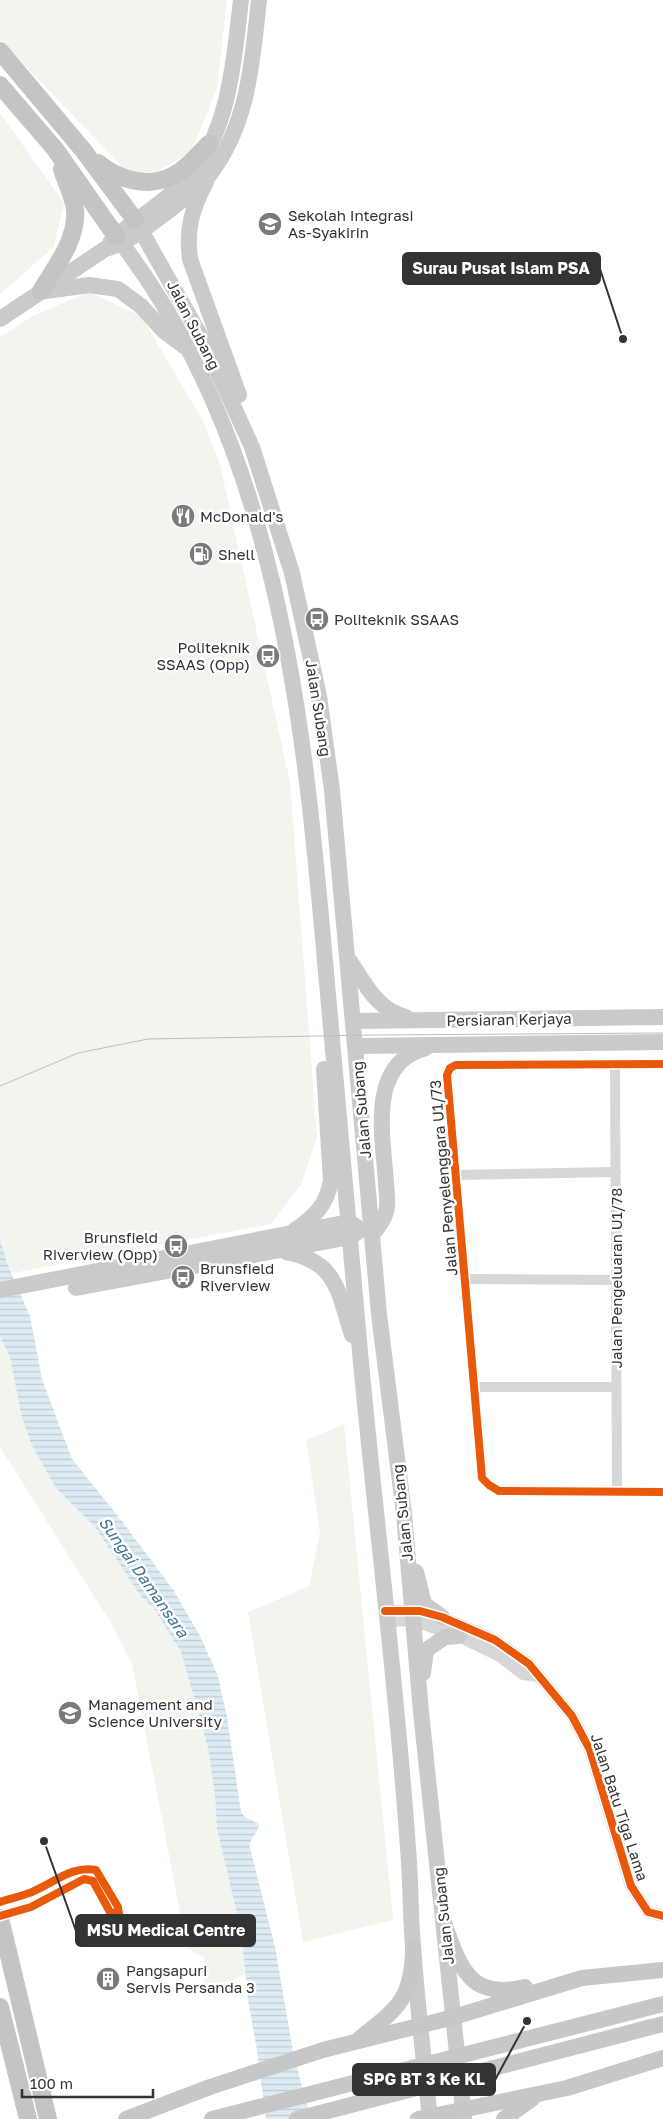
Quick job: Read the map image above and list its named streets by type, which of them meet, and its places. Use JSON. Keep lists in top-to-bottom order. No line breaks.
{"streets":{"main road":["Jalan Subang","Persiaran Kerjaya"],"street":["Jalan Penyelenggara U1/73","Jalan Pengeluaran U1/78","Jalan Batu Tiga Lama"]},"crossings":[["Jalan Subang","Persiaran Kerjaya"],["Jalan Subang","Jalan Batu Tiga Lama"],["Jalan Penyelenggara U1/73","Jalan Pengeluaran U1/78"]],"water":["Sungai Damansara"],"places":{"school or university":["Sekolah Integrasi As-Syakirin","Management and Science University"],"other":["Surau Pusat Islam PSA","MSU Medical Centre","SPG BT 3 Ke KL"],"restaurant":["McDonald's"],"fuel station":["Shell"],"bus stop":["Politeknik SSAAS","Politeknik SSAAS (Opp)","Brunsfield Riverview (Opp)","Brunsfield Riverview"],"building":["Pangsapuri Servis Persanda 3"]},"scale_bar":"100 m"}
